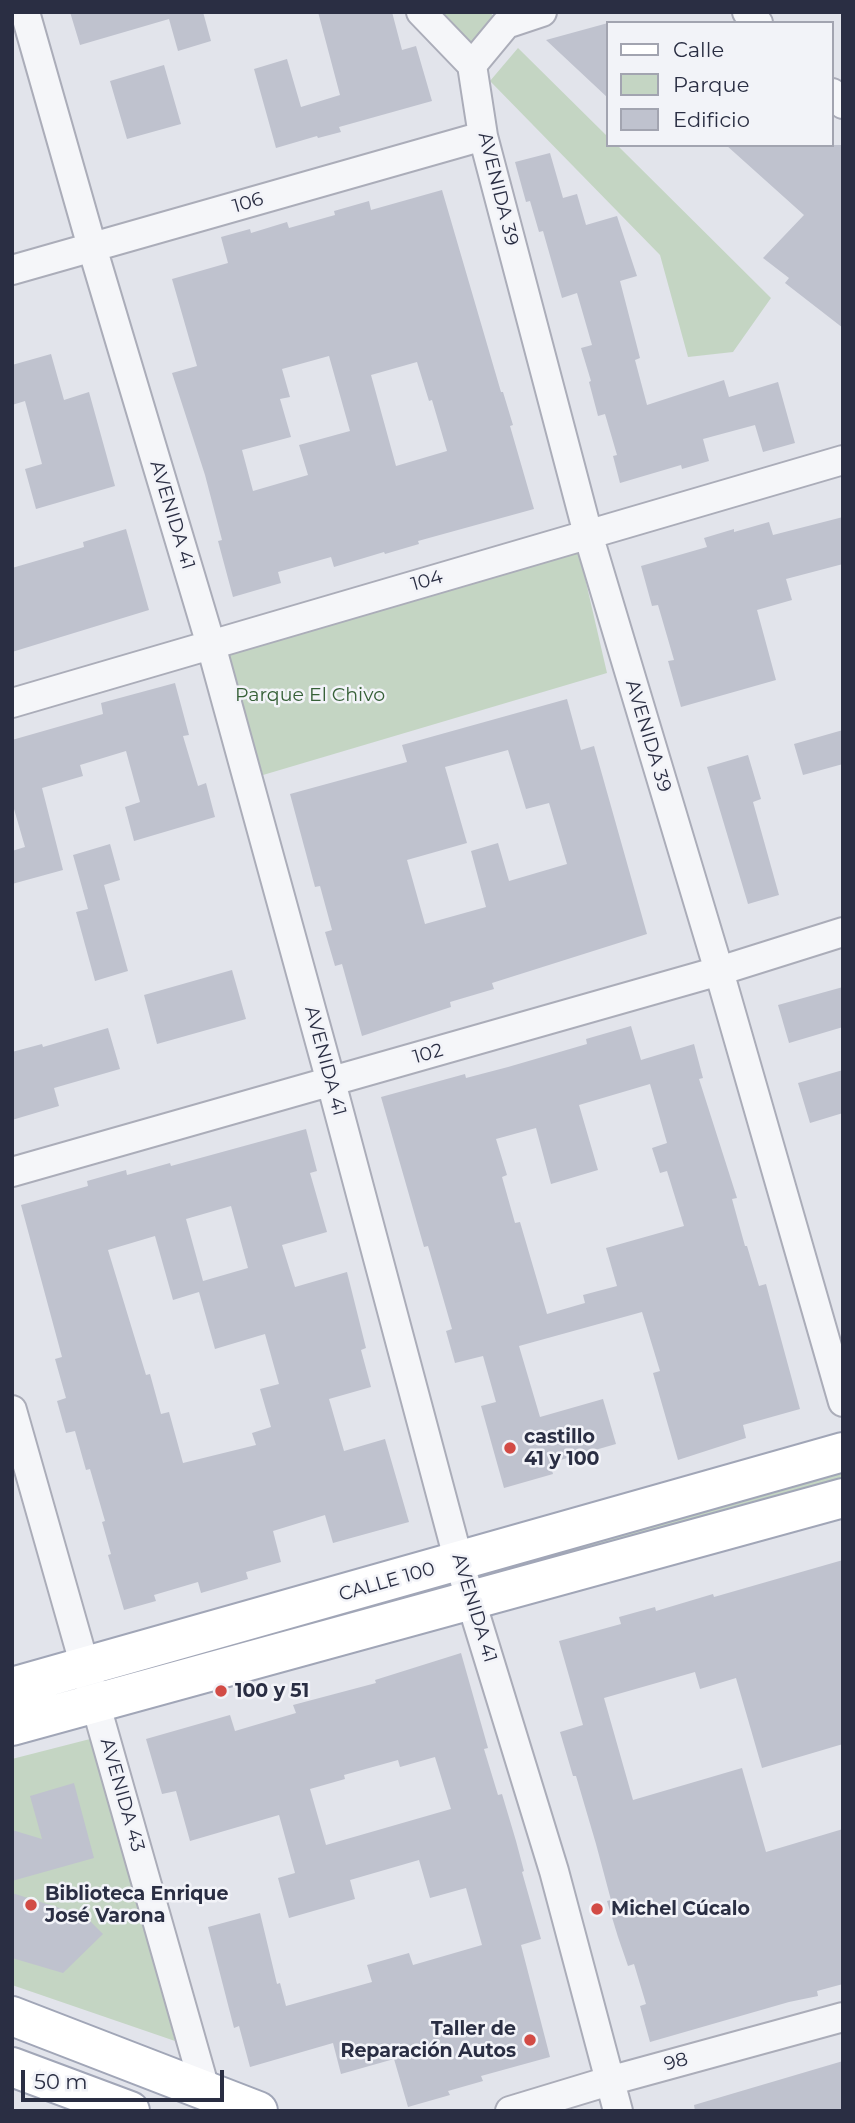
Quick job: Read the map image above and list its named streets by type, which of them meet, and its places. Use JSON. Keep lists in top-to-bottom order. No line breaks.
{"streets":{"main road":["CALLE 100"],"street":["AVENIDA 39","106","AVENIDA 41","104","102","AVENIDA 43","98"]},"crossings":[["AVENIDA 39","106"],["AVENIDA 39","104"],["AVENIDA 39","102"],["106","AVENIDA 41"],["AVENIDA 41","104"],["AVENIDA 41","102"],["AVENIDA 41","CALLE 100"],["AVENIDA 41","98"],["CALLE 100","AVENIDA 43"]],"parks":["Parque El Chivo"],"places":["castillo 41 y 100","100 y 51","Biblioteca Enrique José Varona","Michel Cúcalo","Taller de Reparación Autos"],"legend":["Calle","Parque","Edificio"],"scale_bar":"50 m"}
